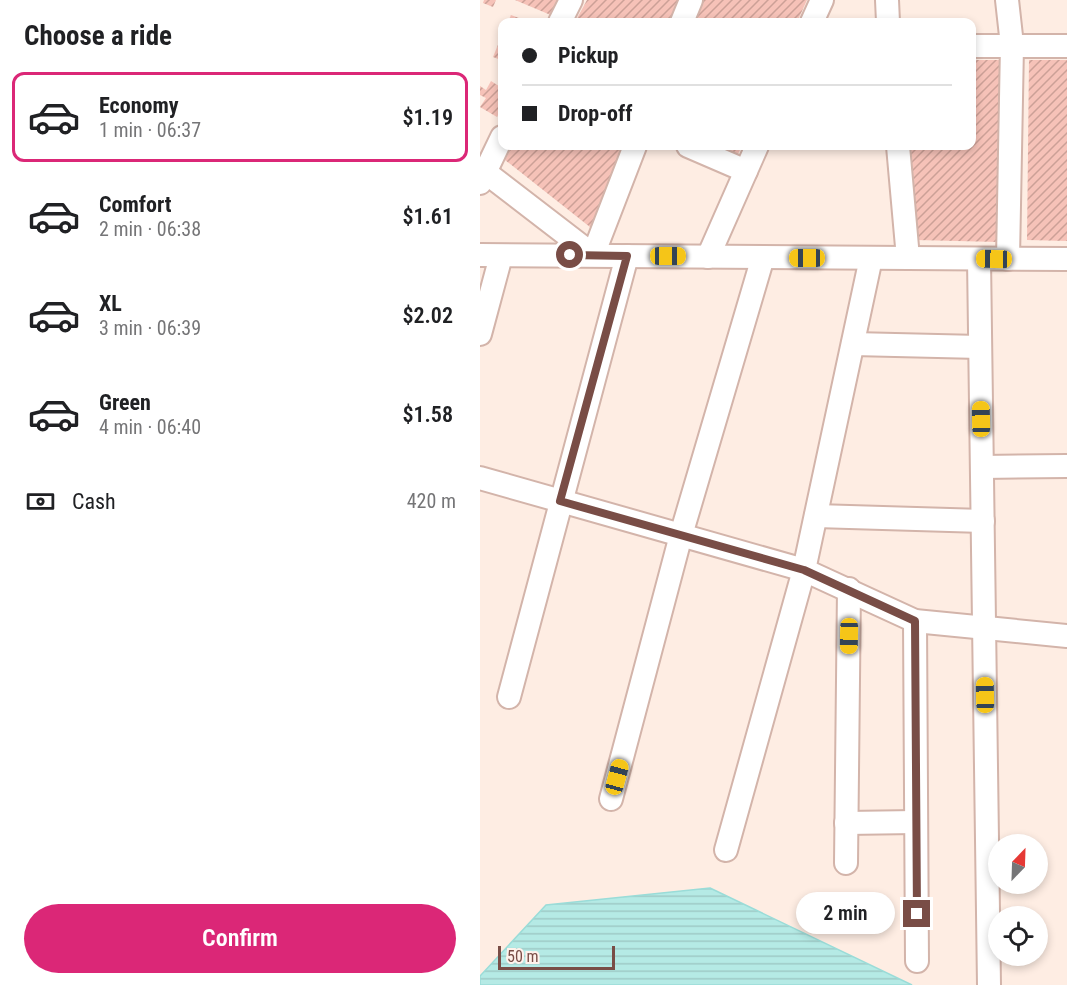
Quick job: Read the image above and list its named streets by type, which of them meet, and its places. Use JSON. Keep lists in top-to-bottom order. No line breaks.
{"scale_bar":"50 m","north":"top right","page":{"heading":"Choose a ride","banner":["Pickup","Drop-off"],"list":[{"name":"Economy","note":"1 min · 06:37","value":"$1.19"},{"name":"Comfort","note":"2 min · 06:38","value":"$1.61"},{"name":"XL","note":"3 min · 06:39","value":"$2.02"},{"name":"Green","note":"4 min · 06:40","value":"$1.58"}],"pay":["Cash","420 m"],"buttons":"Confirm","bubble":"2 min","scale":"50 m"}}
